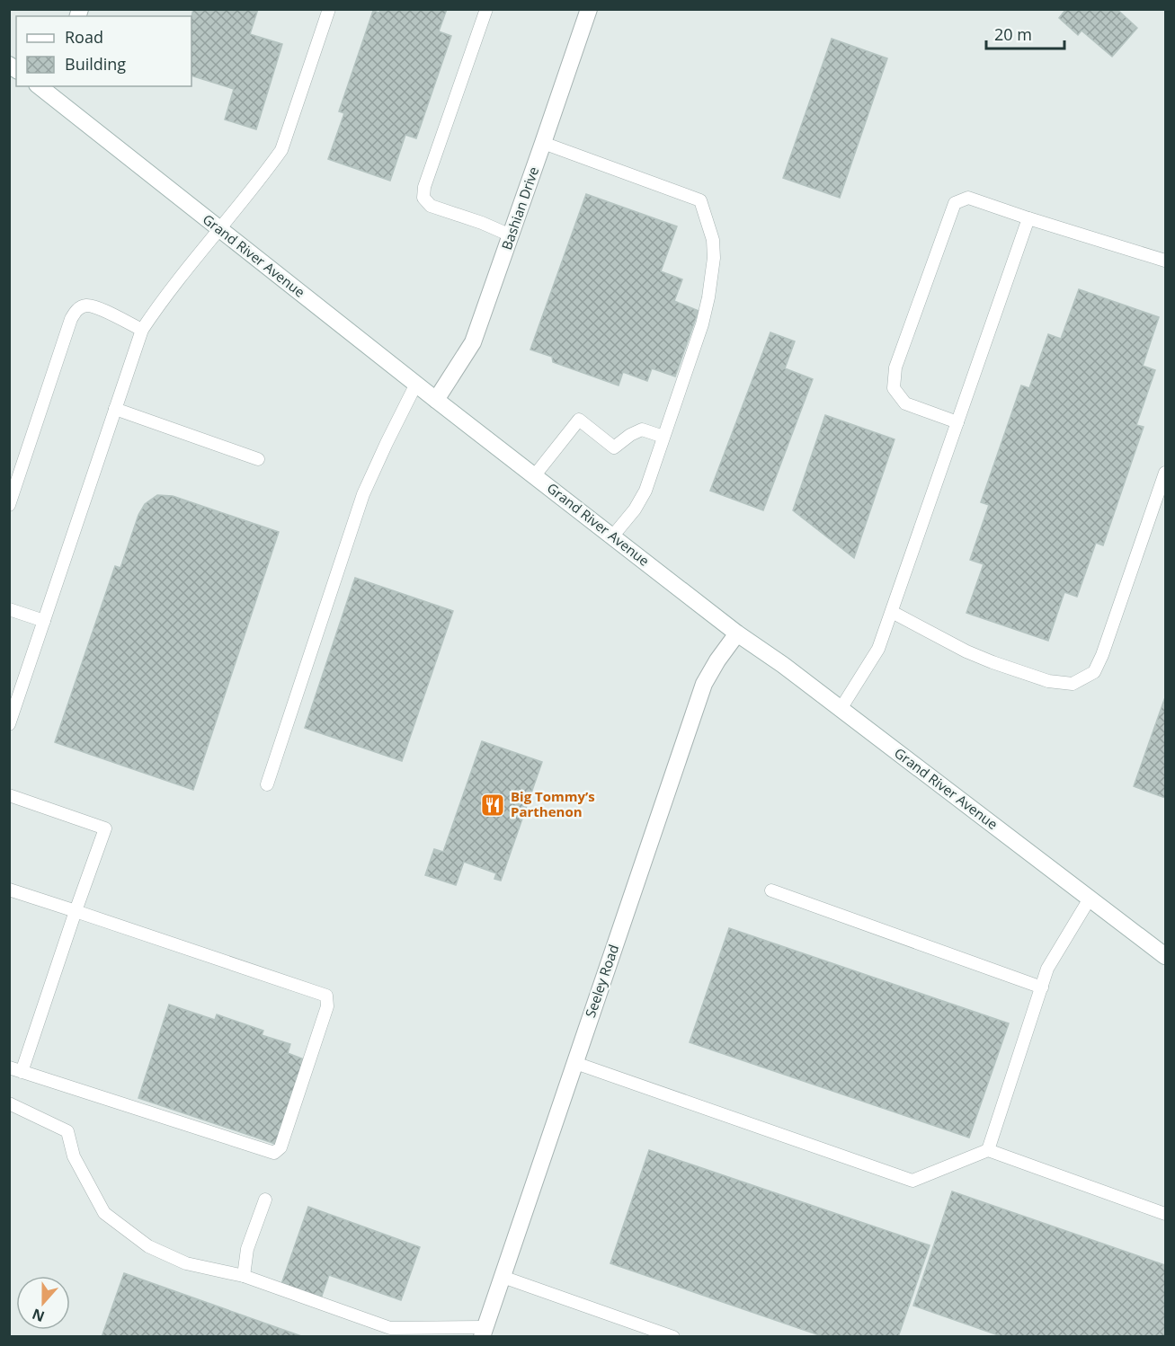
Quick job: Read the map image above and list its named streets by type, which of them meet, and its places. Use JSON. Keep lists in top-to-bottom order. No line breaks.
{"streets":{"main road":["Bashian Drive","Grand River Avenue","Seeley Road"]},"crossings":[["Bashian Drive","Grand River Avenue"],["Grand River Avenue","Seeley Road"]],"places":{"restaurant":["Big Tommy’s Parthenon"]},"legend":["Road","Building"],"scale_bar":"20 m","north":"bottom"}
